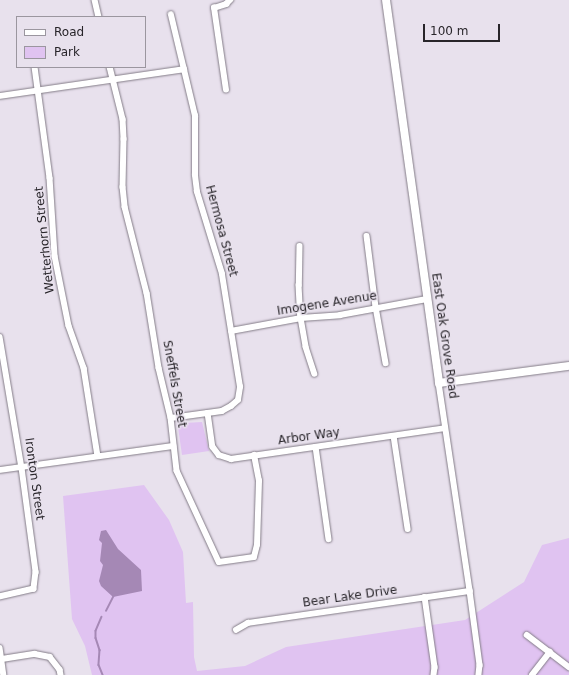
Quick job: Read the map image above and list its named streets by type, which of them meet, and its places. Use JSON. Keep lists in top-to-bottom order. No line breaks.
{"streets":{"street":["Hermosa Street","Wetterhorn Street","Imogene Avenue","East Oak Grove Road","Sneffels Street","Arbor Way","Ironton Street","Bear Lake Drive"]},"crossings":[["Hermosa Street","Imogene Avenue"],["Hermosa Street","Arbor Way"],["Imogene Avenue","East Oak Grove Road"],["East Oak Grove Road","Arbor Way"],["East Oak Grove Road","Bear Lake Drive"],["Sneffels Street","Arbor Way"]],"legend":["Road","Park"],"scale_bar":"100 m"}
